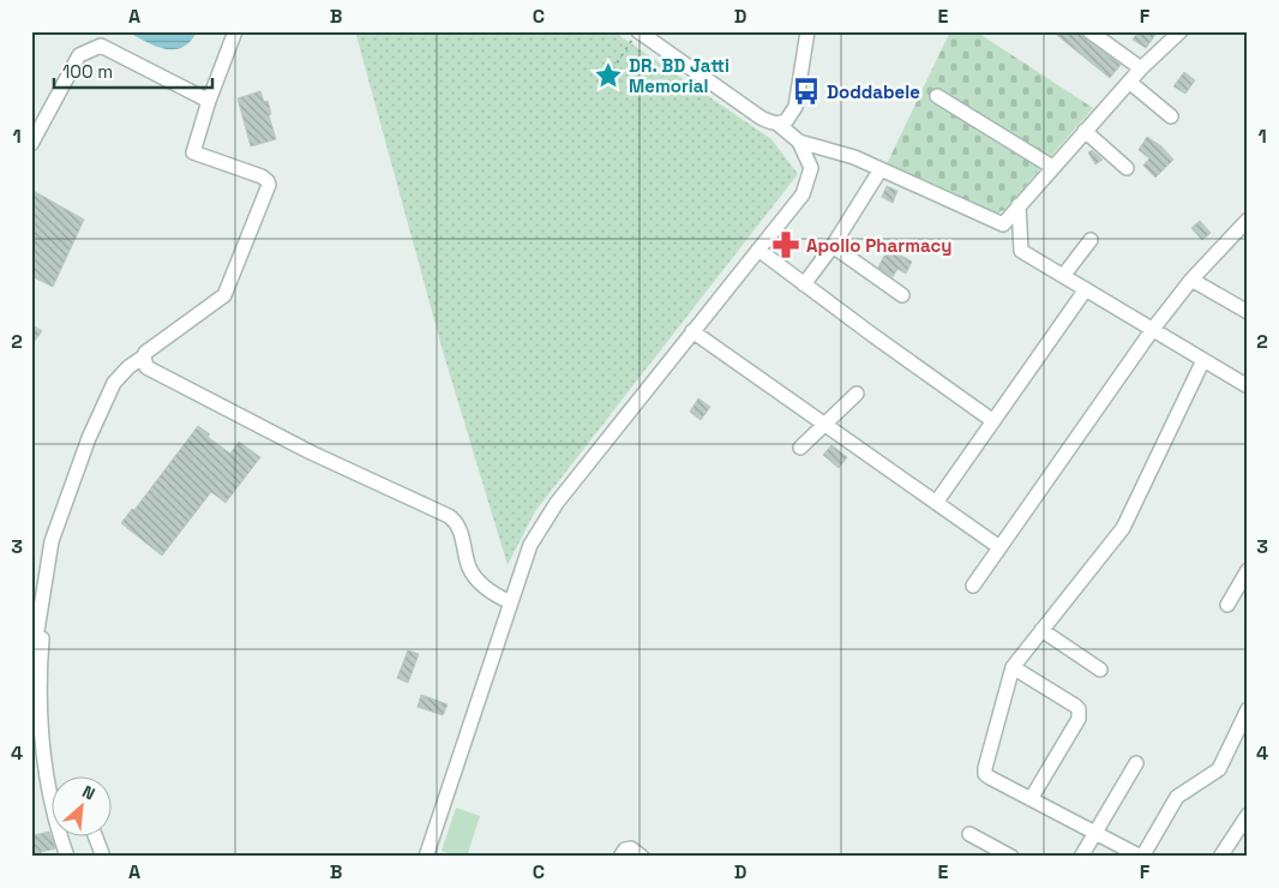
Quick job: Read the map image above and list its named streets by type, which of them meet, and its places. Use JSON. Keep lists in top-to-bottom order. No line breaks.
{"places":{"place":["DR. BD Jatti Memorial"],"bus stop":["Doddabele"],"pharmacy":["Apollo Pharmacy"]},"scale_bar":"100 m","north":"top right","grid":{"columns":["A","B","C","D","E","F"],"rows":["1","2","3","4"]}}
